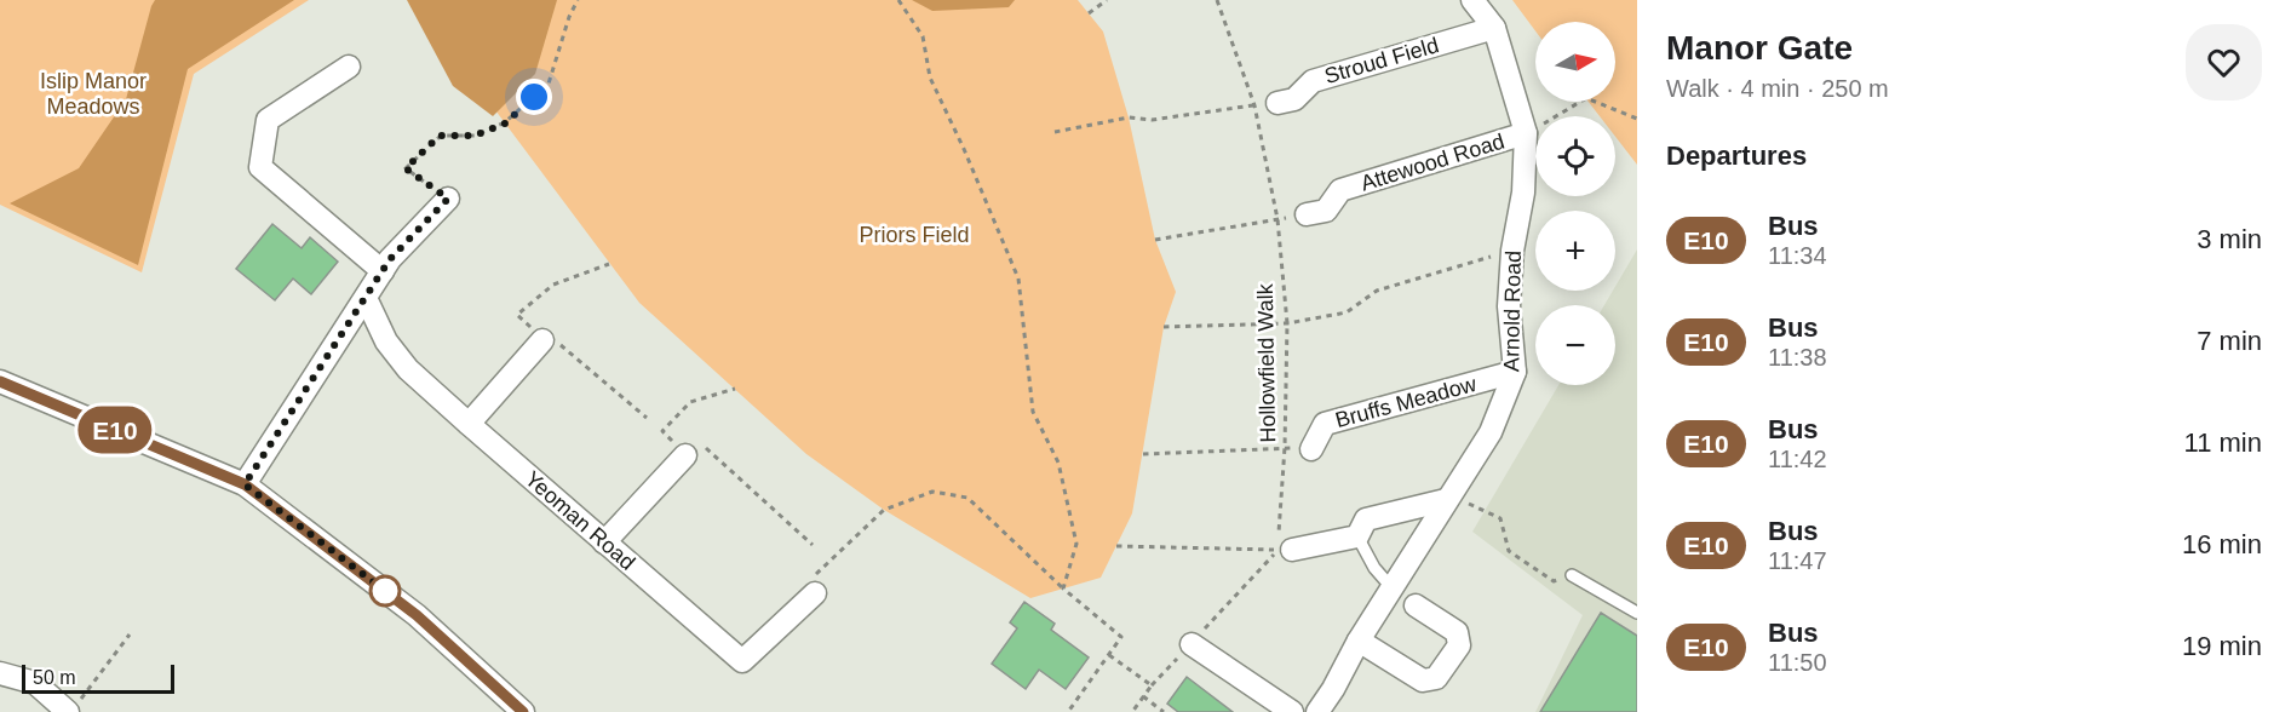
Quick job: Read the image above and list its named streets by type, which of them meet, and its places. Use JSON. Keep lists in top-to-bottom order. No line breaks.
{"streets":{"street":["Stroud Field","Attewood Road","Arnold Road","Bruffs Meadow","Yeoman Road"],"path":["Hollowfield Walk"]},"crossings":[["Stroud Field","Arnold Road"],["Attewood Road","Arnold Road"],["Arnold Road","Bruffs Meadow"]],"parks":["Islip Manor Meadows","Priors Field"],"lines":["bus line E10"],"scale_bar":"50 m","north":"right","page":{"on_map":"E10","heading":[["Manor Gate","Walk · 4 min · 250 m"],"Departures"],"map_buttons":["+","−"],"list":[{"mark":"E10","name":"Bus","note":"11:34","value":"3 min"},{"mark":"E10","name":"Bus","note":"11:38","value":"7 min"},{"mark":"E10","name":"Bus","note":"11:42","value":"11 min"},{"mark":"E10","name":"Bus","note":"11:47","value":"16 min"},{"mark":"E10","name":"Bus","note":"11:50","value":"19 min"}],"scale":"50 m"}}
